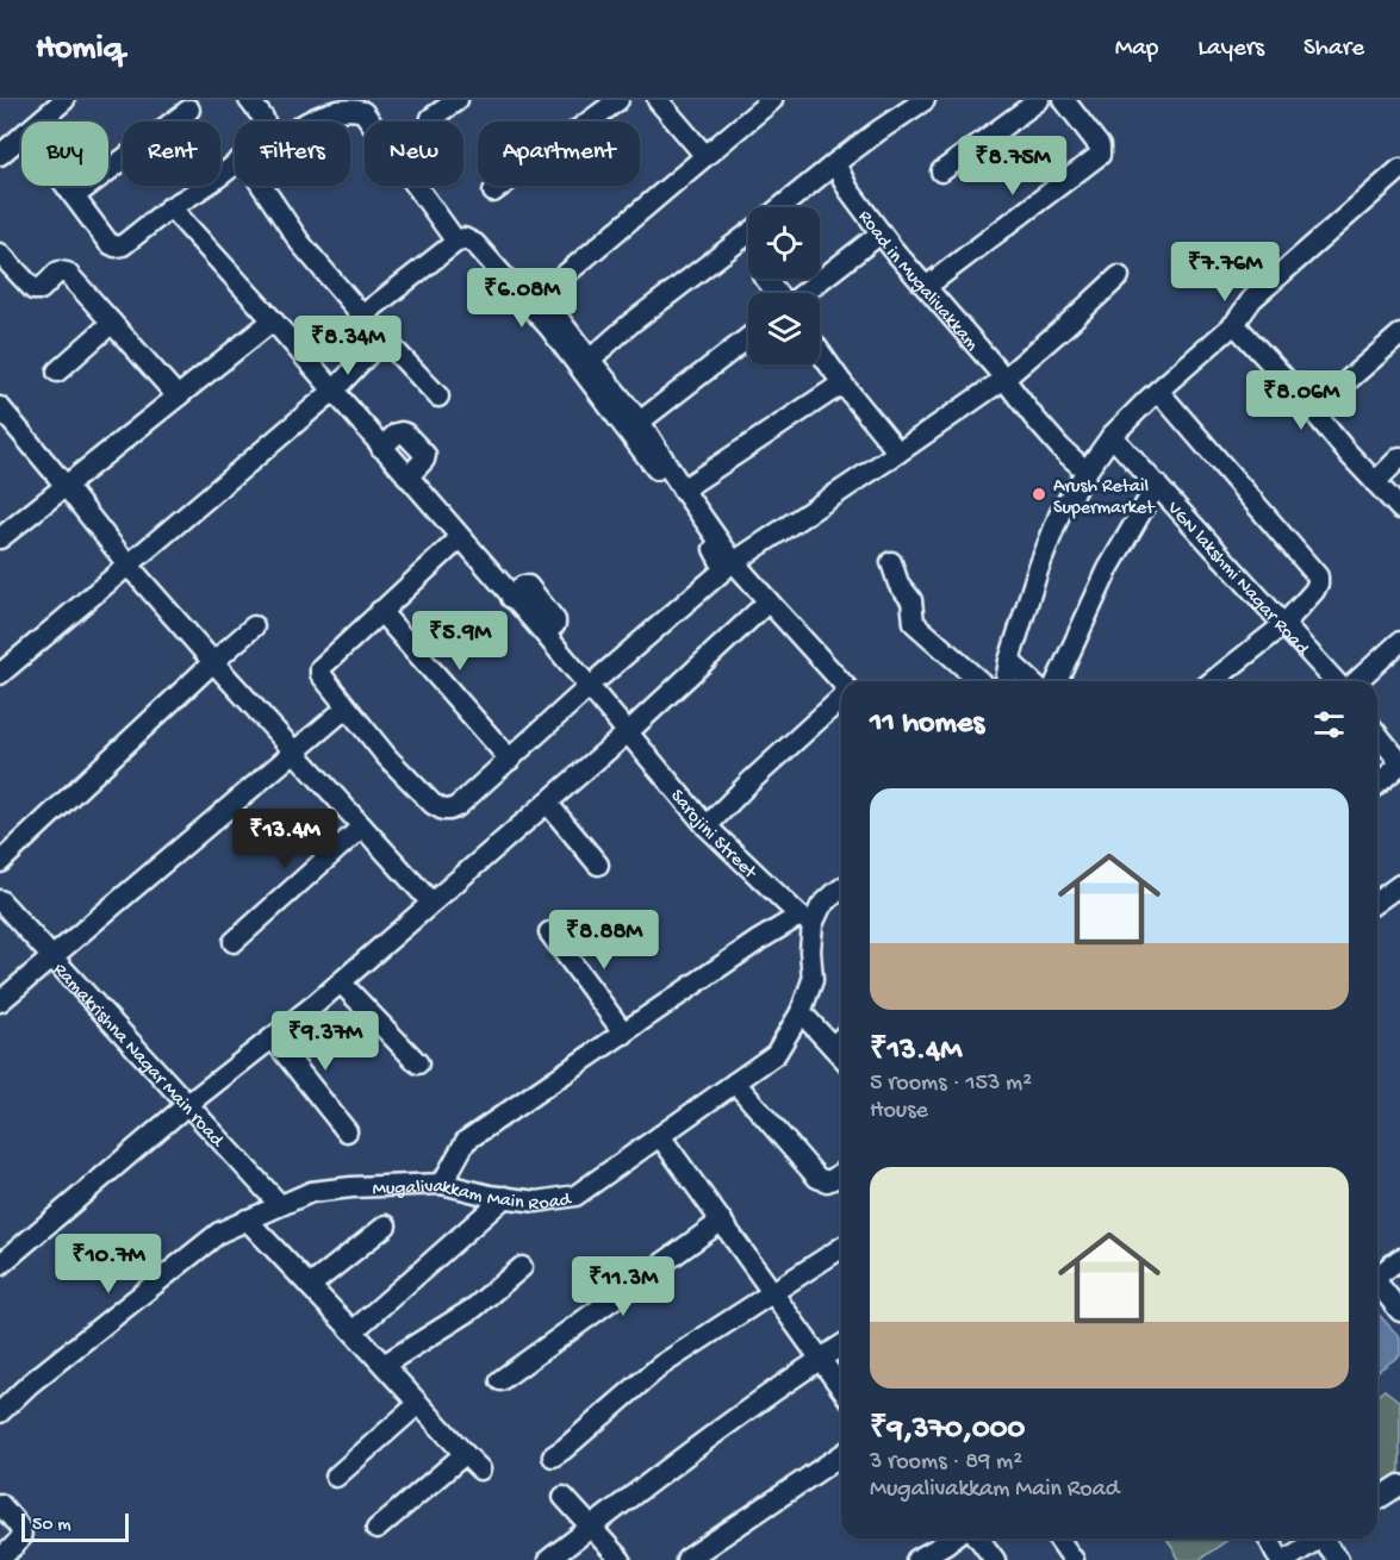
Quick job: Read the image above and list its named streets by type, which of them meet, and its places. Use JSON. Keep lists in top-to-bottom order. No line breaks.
{"streets":{"street":["Road in Mugalivakkam","VGN lakshmi Nagar Road","Sarojini Street","Ramakrishna Nagar Main road","Mugalivakkam Main Road"]},"crossings":[["Sarojini Street","Mugalivakkam Main Road"],["Ramakrishna Nagar Main road","Mugalivakkam Main Road"]],"places":["Arush Retail Supermarket"],"scale_bar":"50 m","page":{"header":"Homiq","nav":["Map","Layers","Share"],"chip":["Buy","Rent","Filters","New","Apartment"],"price":["₹8.75M","₹7.76M","₹6.08M","₹8.34M","₹8.06M","₹5.9M","₹13.4M","₹8.88M","₹9.37M","₹10.7M","₹11.3M"],"heading":"11 homes","list":[{"name":"₹13.4M","note":"5 rooms · 153 m² · House"},{"name":"₹9,370,000","note":"3 rooms · 89 m² · Mugalivakkam Main Road"}],"scale":"50 m"}}
